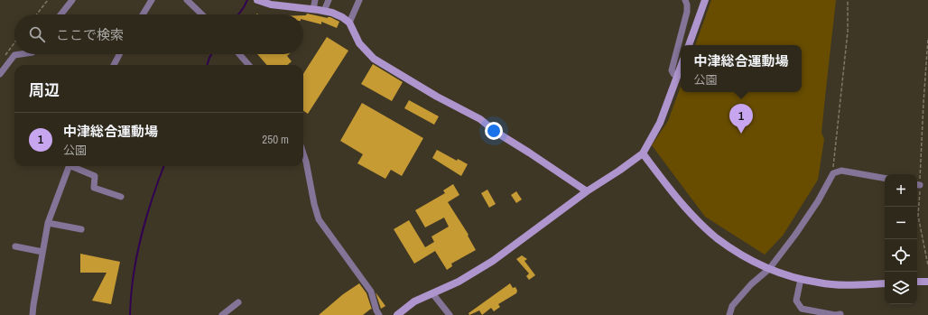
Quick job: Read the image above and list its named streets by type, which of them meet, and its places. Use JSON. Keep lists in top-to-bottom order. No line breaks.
{"page":{"search":"ここで検索","popup":["中津総合運動場","公園"],"heading":"周辺","pins":"1","list":[{"mark":"1","name":"中津総合運動場","note":"公園","value":"250 m"}],"map_buttons":["+","−"]}}
